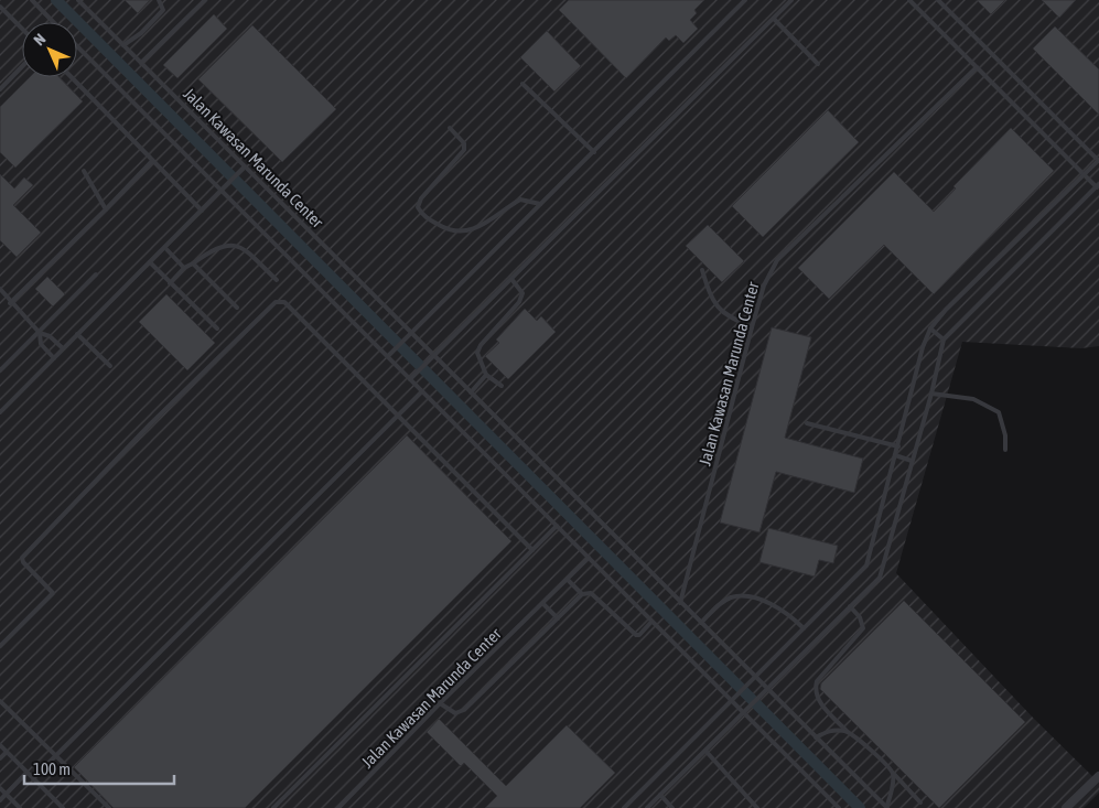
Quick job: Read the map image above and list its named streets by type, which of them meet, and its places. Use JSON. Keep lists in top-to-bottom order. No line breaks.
{"streets":{"lane":["Jalan Kawasan Marunda Center"]},"scale_bar":"100 m","north":"top left"}
